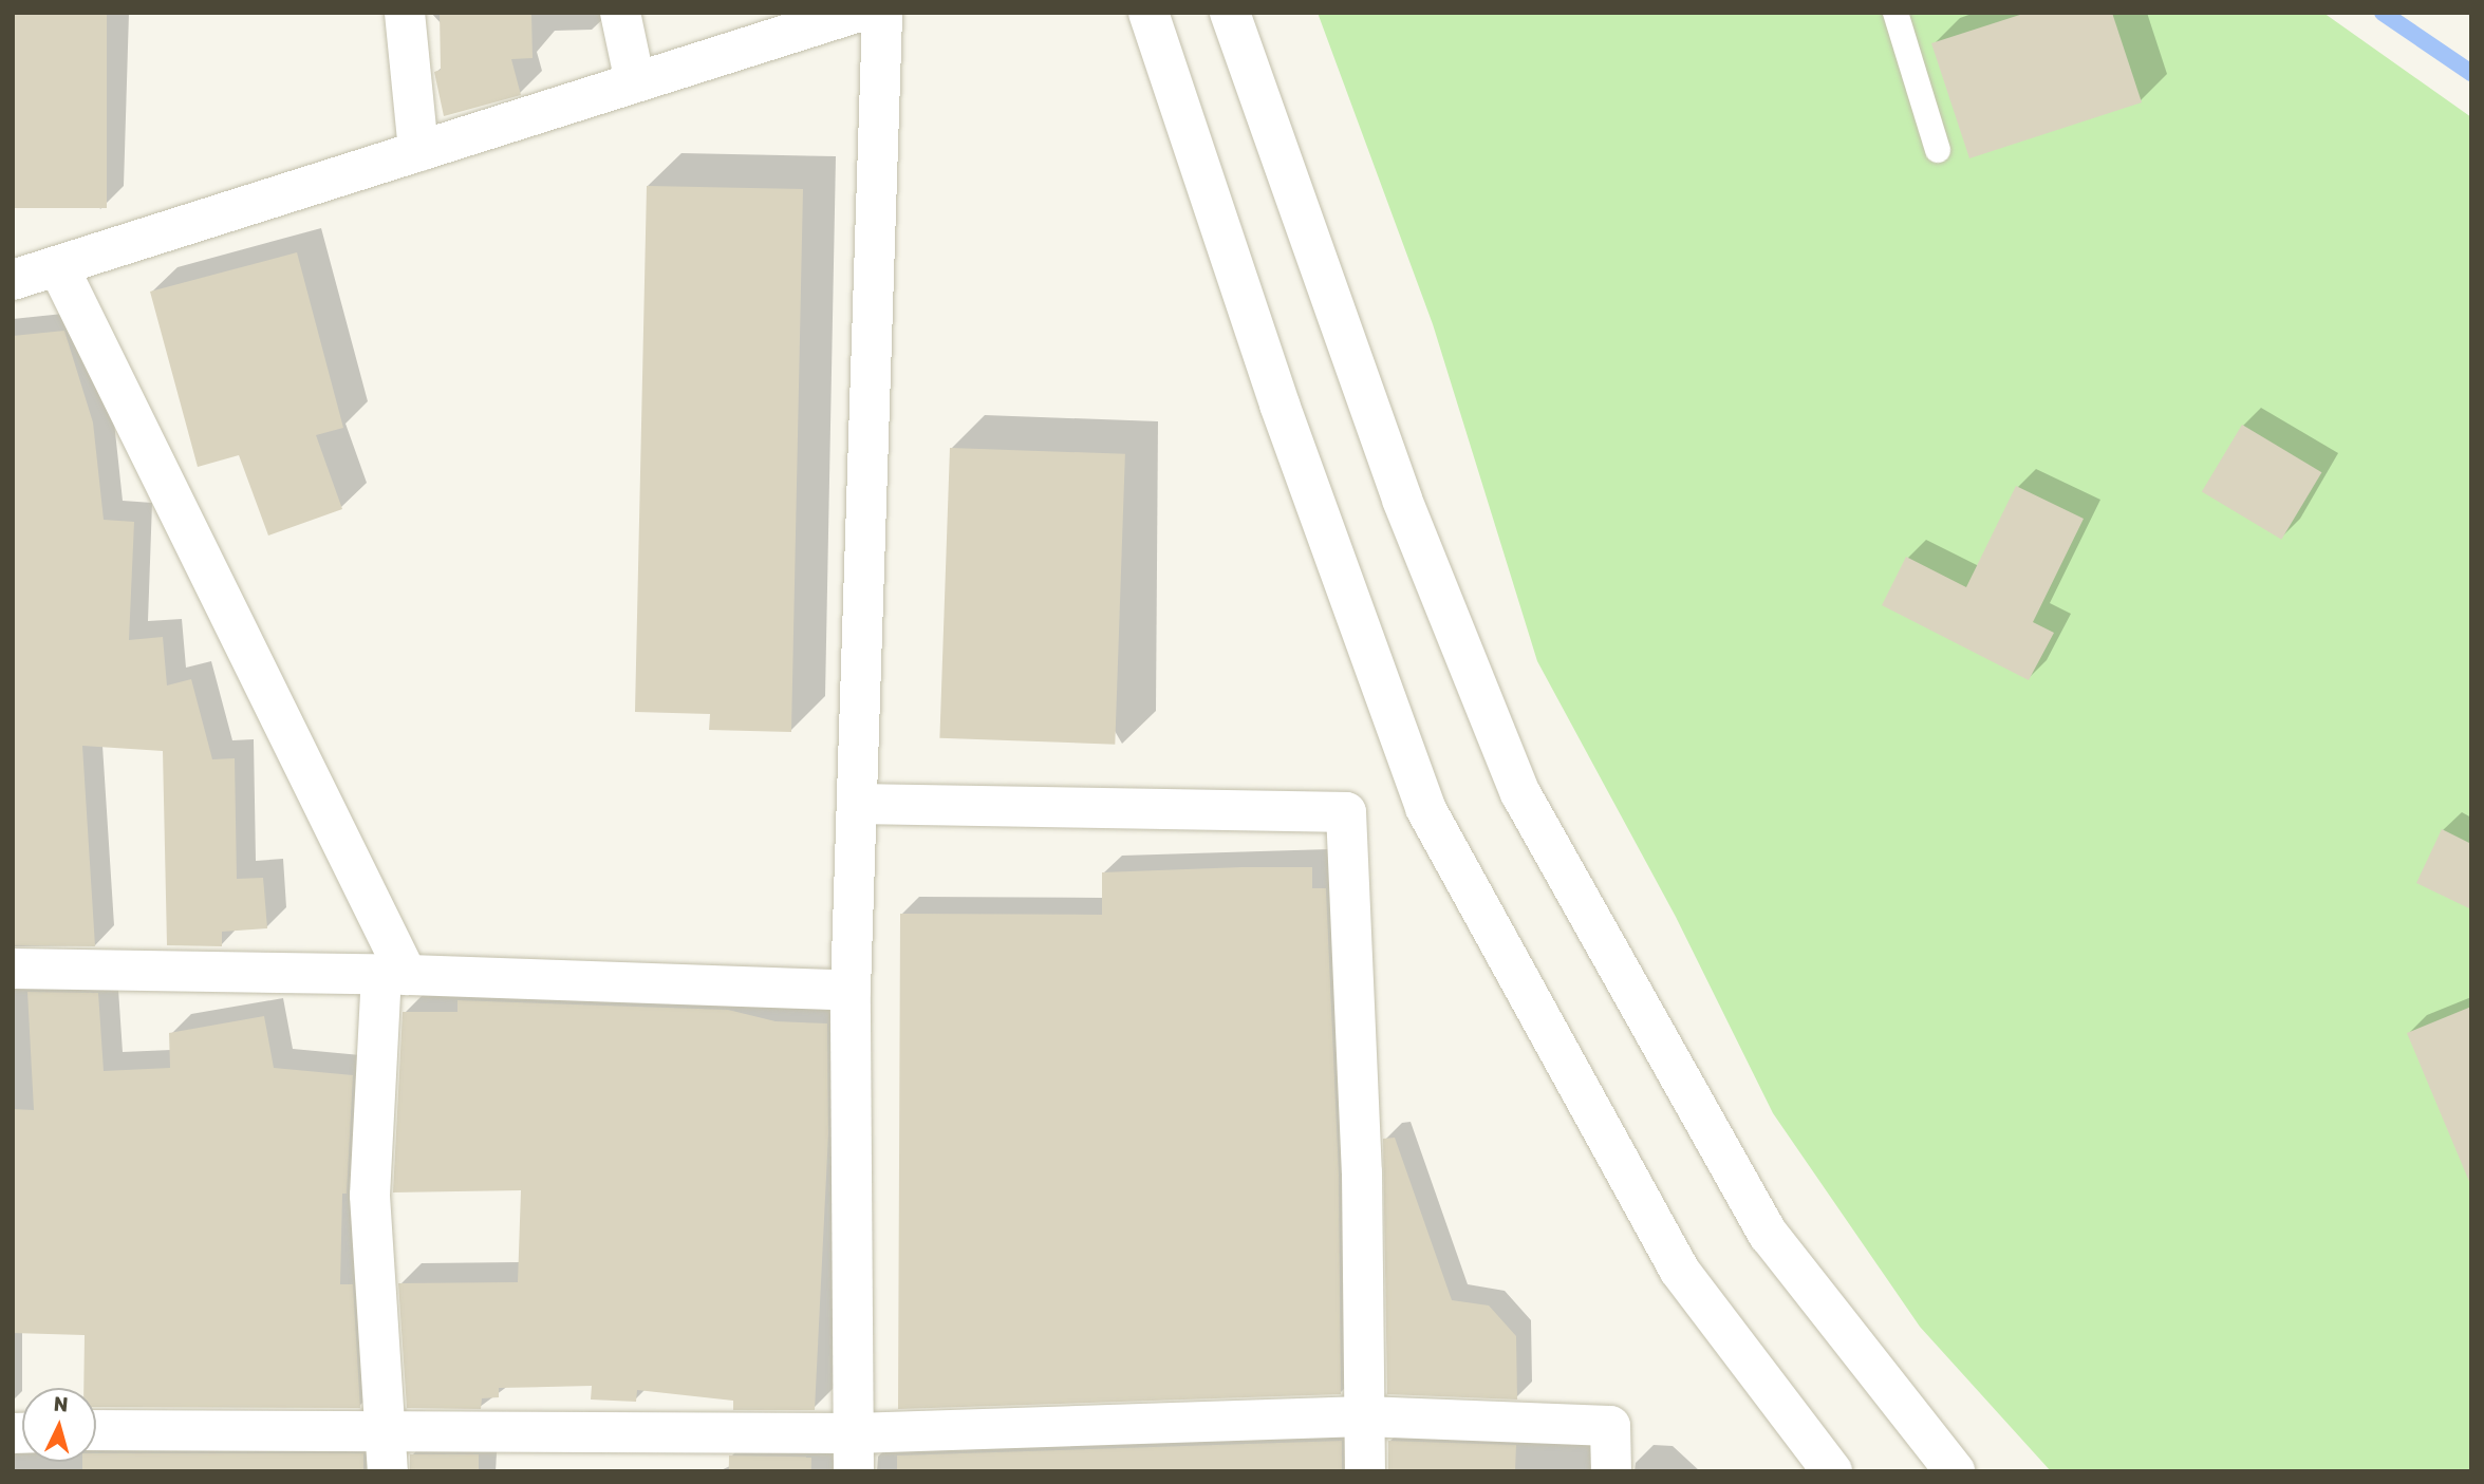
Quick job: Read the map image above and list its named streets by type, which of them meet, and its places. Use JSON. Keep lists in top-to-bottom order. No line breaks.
{"north":"top"}
